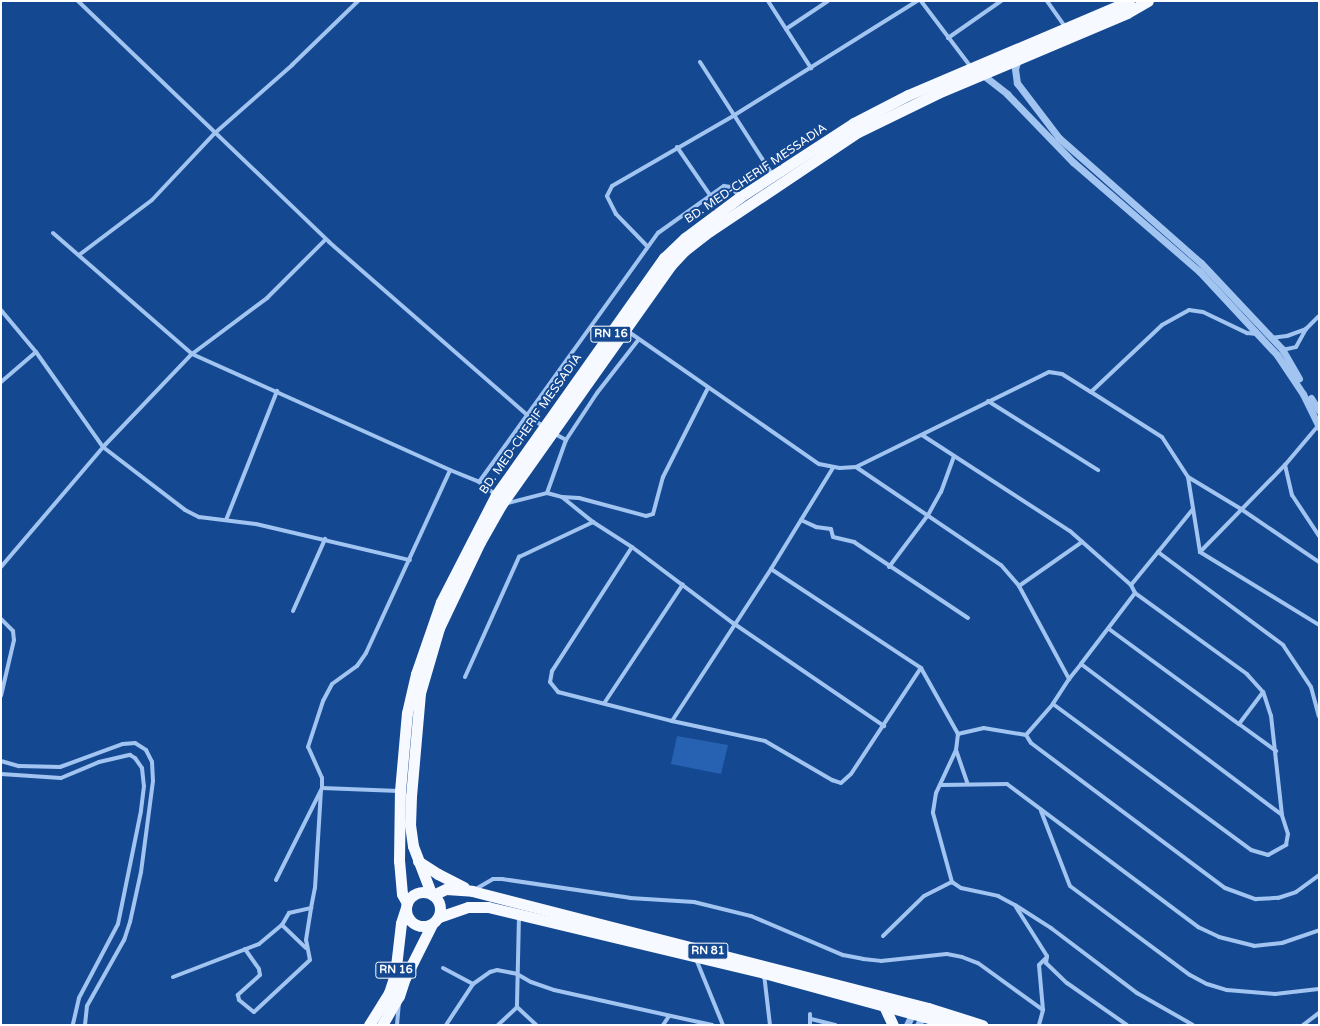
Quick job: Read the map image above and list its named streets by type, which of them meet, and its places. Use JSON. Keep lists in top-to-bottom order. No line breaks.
{"streets":{"highway":["BD. MED-CHERIF MESSADIA","RN 16","RN 81"]},"crossings":[["BD. MED-CHERIF MESSADIA","RN 16"],["BD. MED-CHERIF MESSADIA","RN 81"],["RN 16","RN 81"]]}
